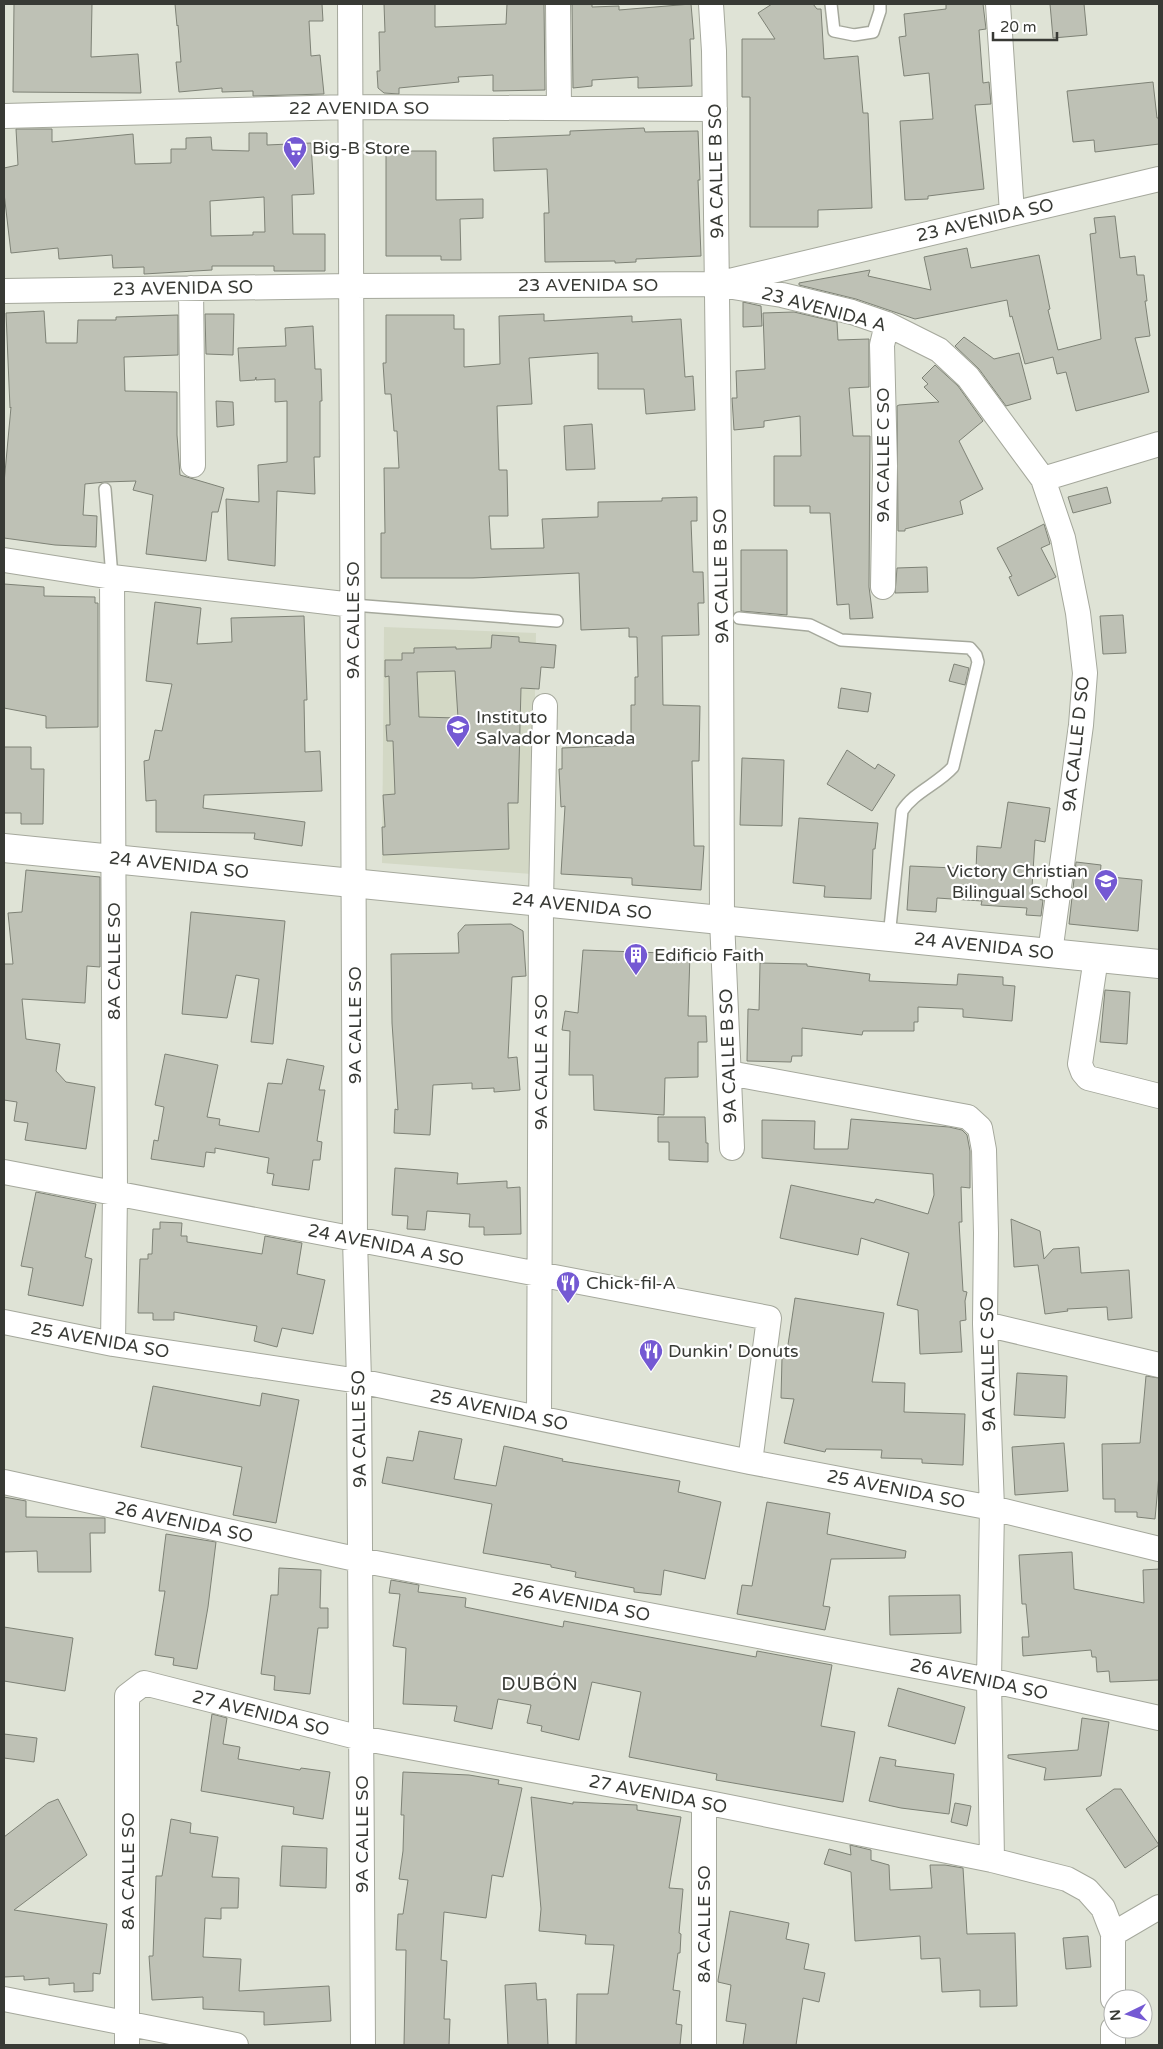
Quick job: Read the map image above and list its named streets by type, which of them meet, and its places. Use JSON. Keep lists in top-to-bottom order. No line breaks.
{"streets":{"street":["22 AVENIDA SO","9A CALLE B SO","23 AVENIDA SO","23 AVENIDA A","9A CALLE C SO","9A CALLE SO","9A CALLE D SO","24 AVENIDA SO","8A CALLE SO","9A CALLE A SO","24 AVENIDA A SO","25 AVENIDA SO","26 AVENIDA SO","27 AVENIDA SO"]},"crossings":[["22 AVENIDA SO","9A CALLE B SO"],["22 AVENIDA SO","9A CALLE SO"],["9A CALLE B SO","23 AVENIDA SO"],["9A CALLE B SO","23 AVENIDA A"],["9A CALLE B SO","9A CALLE C SO"],["9A CALLE B SO","24 AVENIDA SO"],["23 AVENIDA SO","23 AVENIDA A"],["23 AVENIDA SO","9A CALLE SO"],["23 AVENIDA A","9A CALLE C SO"],["23 AVENIDA A","9A CALLE D SO"],["9A CALLE C SO","25 AVENIDA SO"],["9A CALLE C SO","26 AVENIDA SO"],["9A CALLE C SO","27 AVENIDA SO"],["9A CALLE SO","24 AVENIDA SO"],["9A CALLE SO","24 AVENIDA A SO"],["9A CALLE SO","25 AVENIDA SO"],["9A CALLE SO","26 AVENIDA SO"],["9A CALLE SO","27 AVENIDA SO"],["9A CALLE D SO","24 AVENIDA SO"],["24 AVENIDA SO","8A CALLE SO"],["24 AVENIDA SO","9A CALLE A SO"],["8A CALLE SO","24 AVENIDA A SO"],["8A CALLE SO","25 AVENIDA SO"],["8A CALLE SO","27 AVENIDA SO"],["9A CALLE A SO","24 AVENIDA A SO"],["9A CALLE A SO","25 AVENIDA SO"],["24 AVENIDA A SO","25 AVENIDA SO"]],"districts":["DUBÓN"],"places":{"supermarket":["Big-B Store"],"school or university":["Instituto Salvador Moncada","Victory Christian Bilingual School"],"building":["Edificio Faith"],"restaurant":["Chick-fil-A","Dunkin' Donuts"]},"scale_bar":"20 m","north":"left"}
